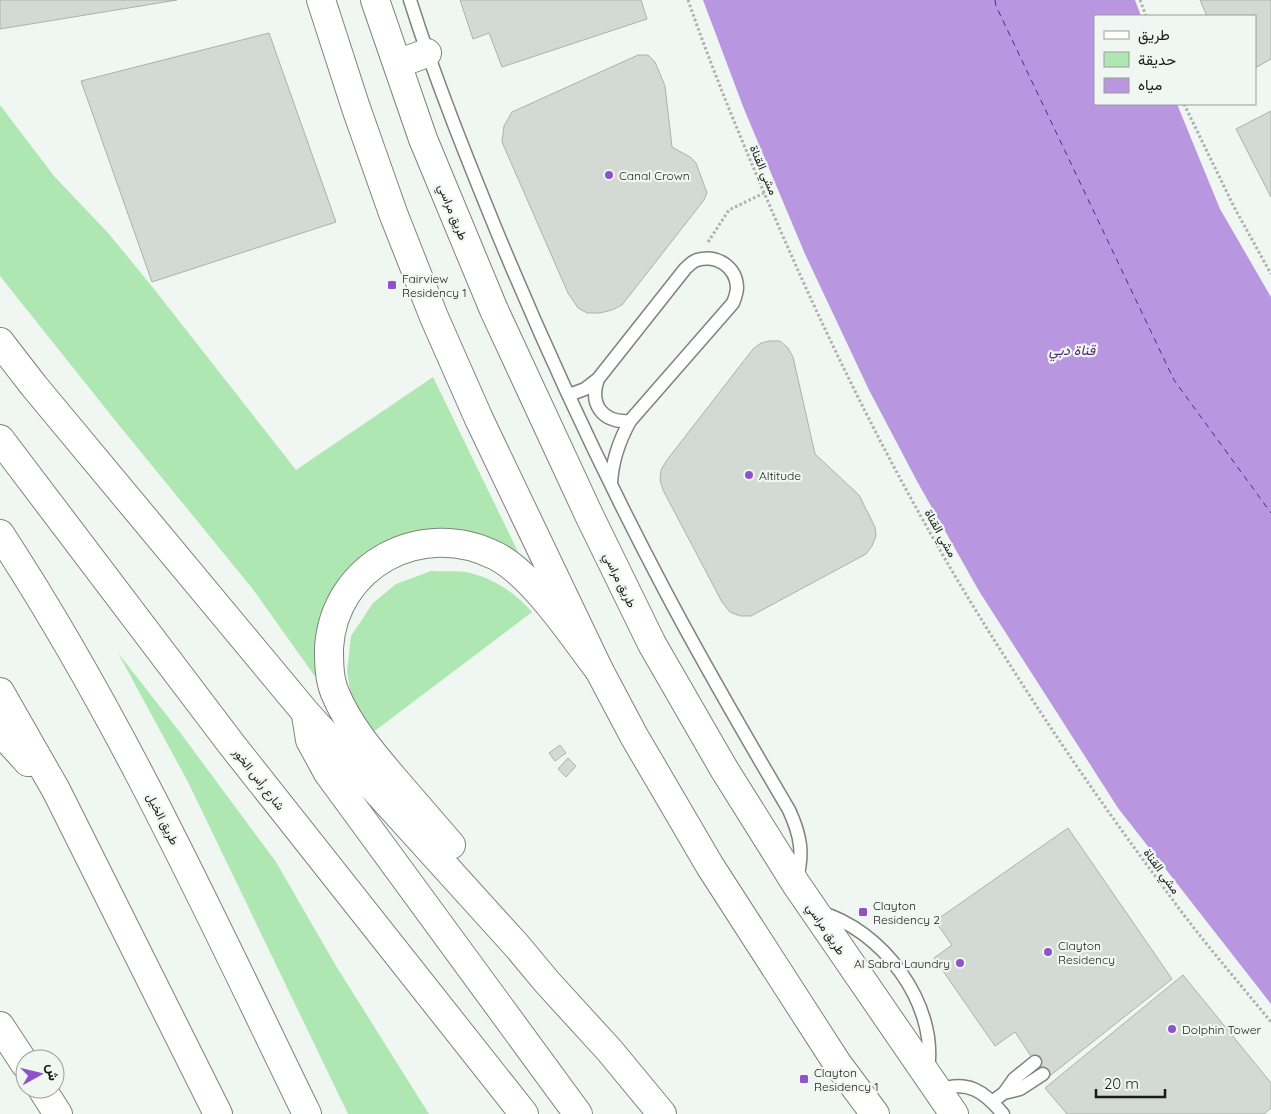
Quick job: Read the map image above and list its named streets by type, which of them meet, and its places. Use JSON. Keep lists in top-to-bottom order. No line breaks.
{"streets":{"main road":["طريق مراسي","شارع رأس الخور","طريق الخيل"],"path":["مشي القناة"]},"water":["قناة دبي"],"places":{"other":["Canal Crown","Altitude","Clayton Residency","Al Sabra Laundry","Dolphin Tower"],"transit":["Fairview Residency 1","Clayton Residency 2","Clayton Residency 1"]},"legend":["طريق","حديقة","مياه"],"scale_bar":"20 m","north":"right"}
